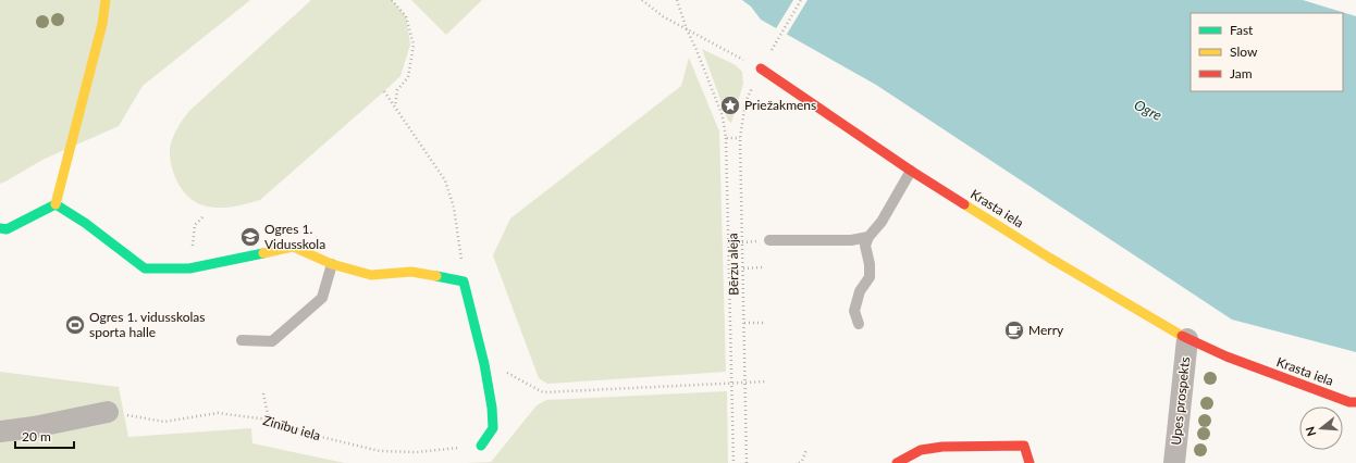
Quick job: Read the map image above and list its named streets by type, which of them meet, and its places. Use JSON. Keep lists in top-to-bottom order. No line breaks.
{"streets":{"street":["Krasta iela","Upes prospekts"],"path":["Bērzu aleja","Zinību iela"]},"crossings":[["Krasta iela","Bērzu aleja"],["Krasta iela","Upes prospekts"]],"water":["Ogre"],"places":{"place":["Priežakmens"],"school or university":["Ogres 1. Vidusskola"],"sports":["Ogres 1. vidusskolas sporta halle"],"cafe":["Merry"]},"legend":["Fast","Slow","Jam"],"scale_bar":"20 m","north":"left"}
